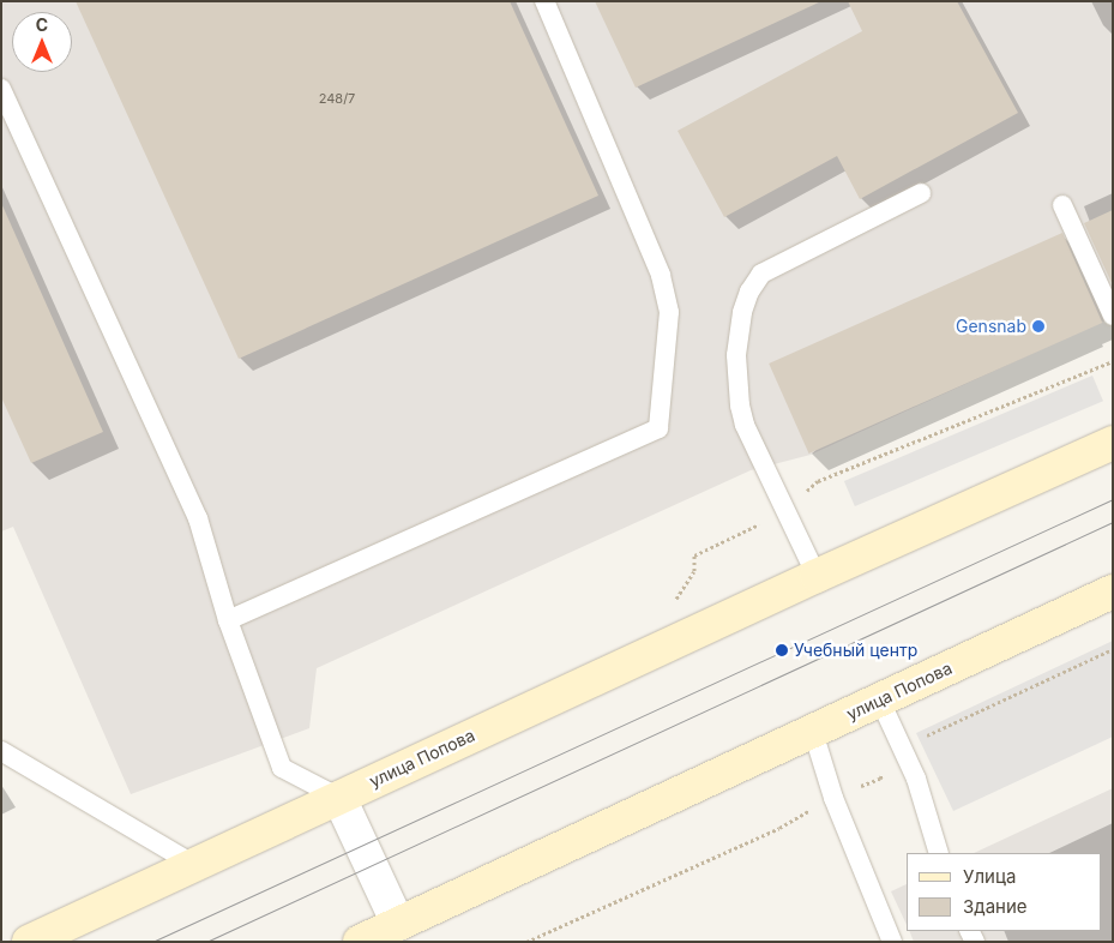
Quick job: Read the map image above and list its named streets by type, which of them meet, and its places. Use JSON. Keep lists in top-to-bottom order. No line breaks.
{"streets":{"main road":["улица Попова"]},"places":["Gensnab","Учебный центр"],"house_numbers":["248/7"],"legend":["Улица","Здание"],"north":"top"}
